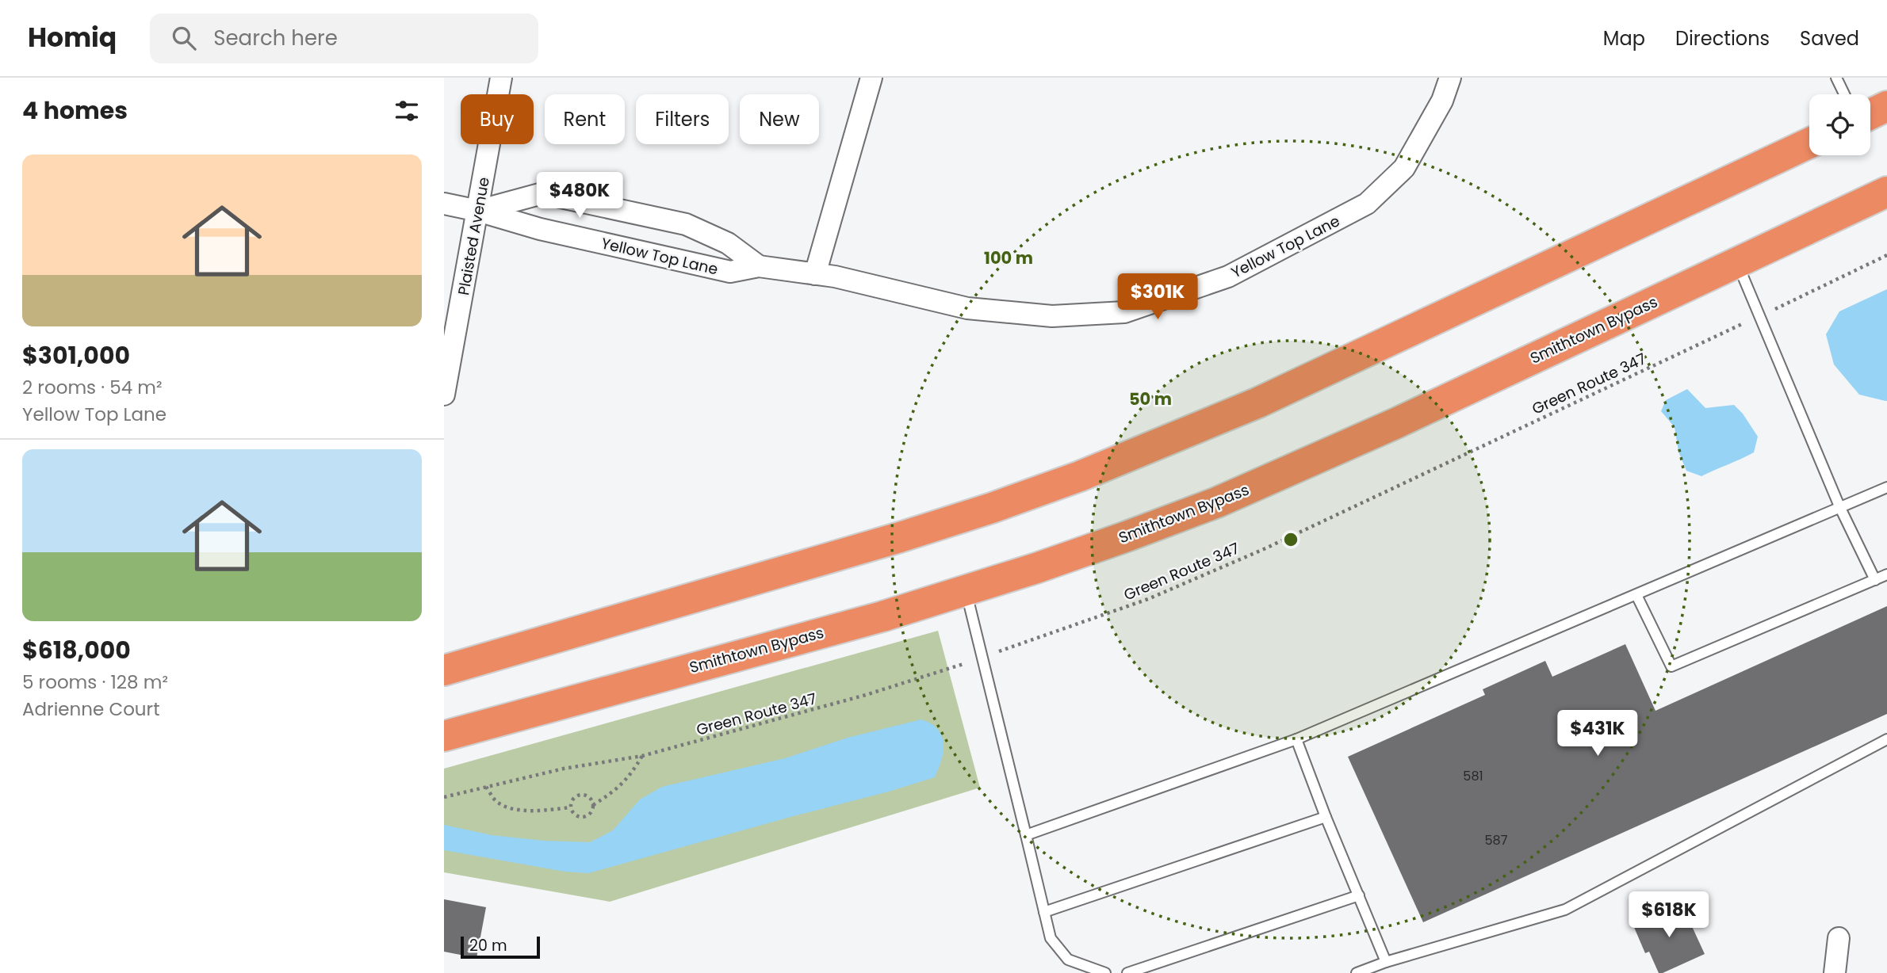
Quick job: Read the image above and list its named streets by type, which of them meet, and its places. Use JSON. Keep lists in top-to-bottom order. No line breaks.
{"streets":{"highway":["Smithtown Bypass"],"street":["Plaisted Avenue","Yellow Top Lane"],"path":["Green Route 347"]},"crossings":[["Plaisted Avenue","Yellow Top Lane"]],"house_numbers":["581","587"],"scale_bar":"20 m","page":{"header":"Homiq","search":"Search here","nav":["Map","Directions","Saved"],"heading":"4 homes","chip":["Buy","Rent","Filters","New"],"list":[{"name":"$301,000","note":"2 rooms · 54 m² · Yellow Top Lane"},{"name":"$618,000","note":"5 rooms · 128 m² · Adrienne Court"}],"price":["$480K","$301K","$431K","$618K"],"scale":"20 m"},"rings":["100 m","50 m"]}
